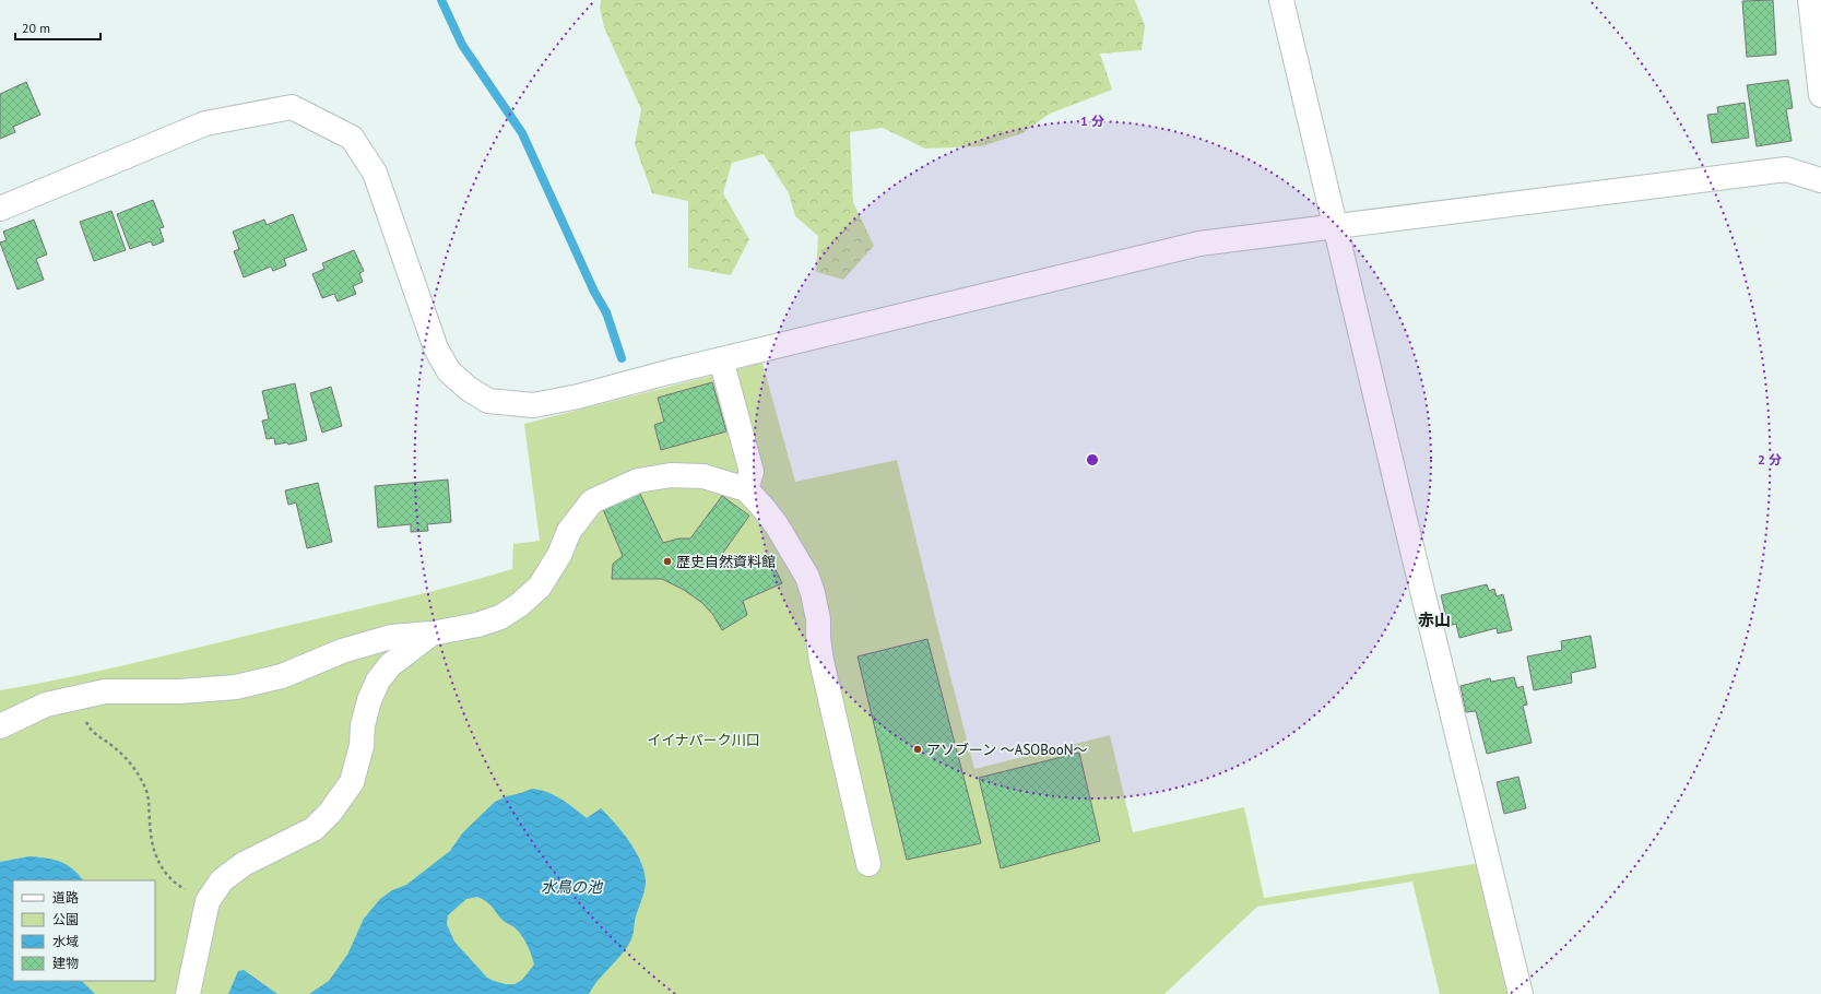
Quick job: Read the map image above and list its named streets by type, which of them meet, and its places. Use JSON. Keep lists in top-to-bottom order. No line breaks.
{"districts":["赤山"],"water":["水鳥の池"],"parks":["イイナパーク川口"],"places":["歴史自然資料館","アソブーン ～ASOBooN～"],"legend":["道路","公園","水域","建物"],"scale_bar":"20 m","rings":["1 分","2 分"]}
